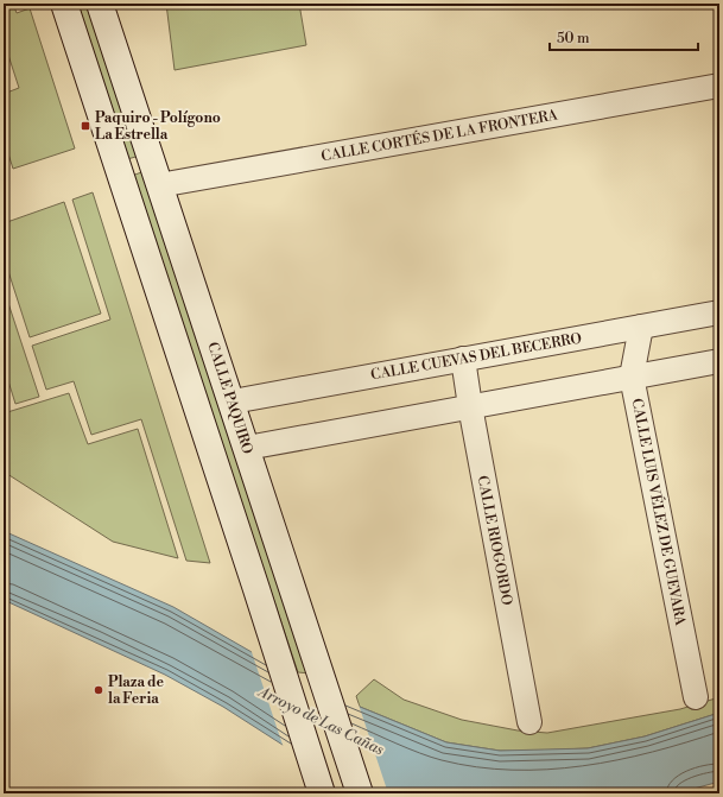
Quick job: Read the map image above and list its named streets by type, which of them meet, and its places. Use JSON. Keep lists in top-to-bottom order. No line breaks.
{"streets":{"main road":["CALLE PAQUIRO"],"street":["CALLE CORTÉS DE LA FRONTERA","CALLE CUEVAS DEL BECERRO","CALLE LUIS VÉLEZ DE GUEVARA","CALLE RIOGORDO"]},"crossings":[["CALLE CORTÉS DE LA FRONTERA","CALLE PAQUIRO"],["CALLE CUEVAS DEL BECERRO","CALLE PAQUIRO"],["CALLE CUEVAS DEL BECERRO","CALLE LUIS VÉLEZ DE GUEVARA"],["CALLE CUEVAS DEL BECERRO","CALLE RIOGORDO"]],"water":["Arroyo de Las Cañas"],"places":{"transit":["Paquiro - Polígono La Estrella"],"other":["Plaza de la Feria"]},"scale_bar":"50 m"}
